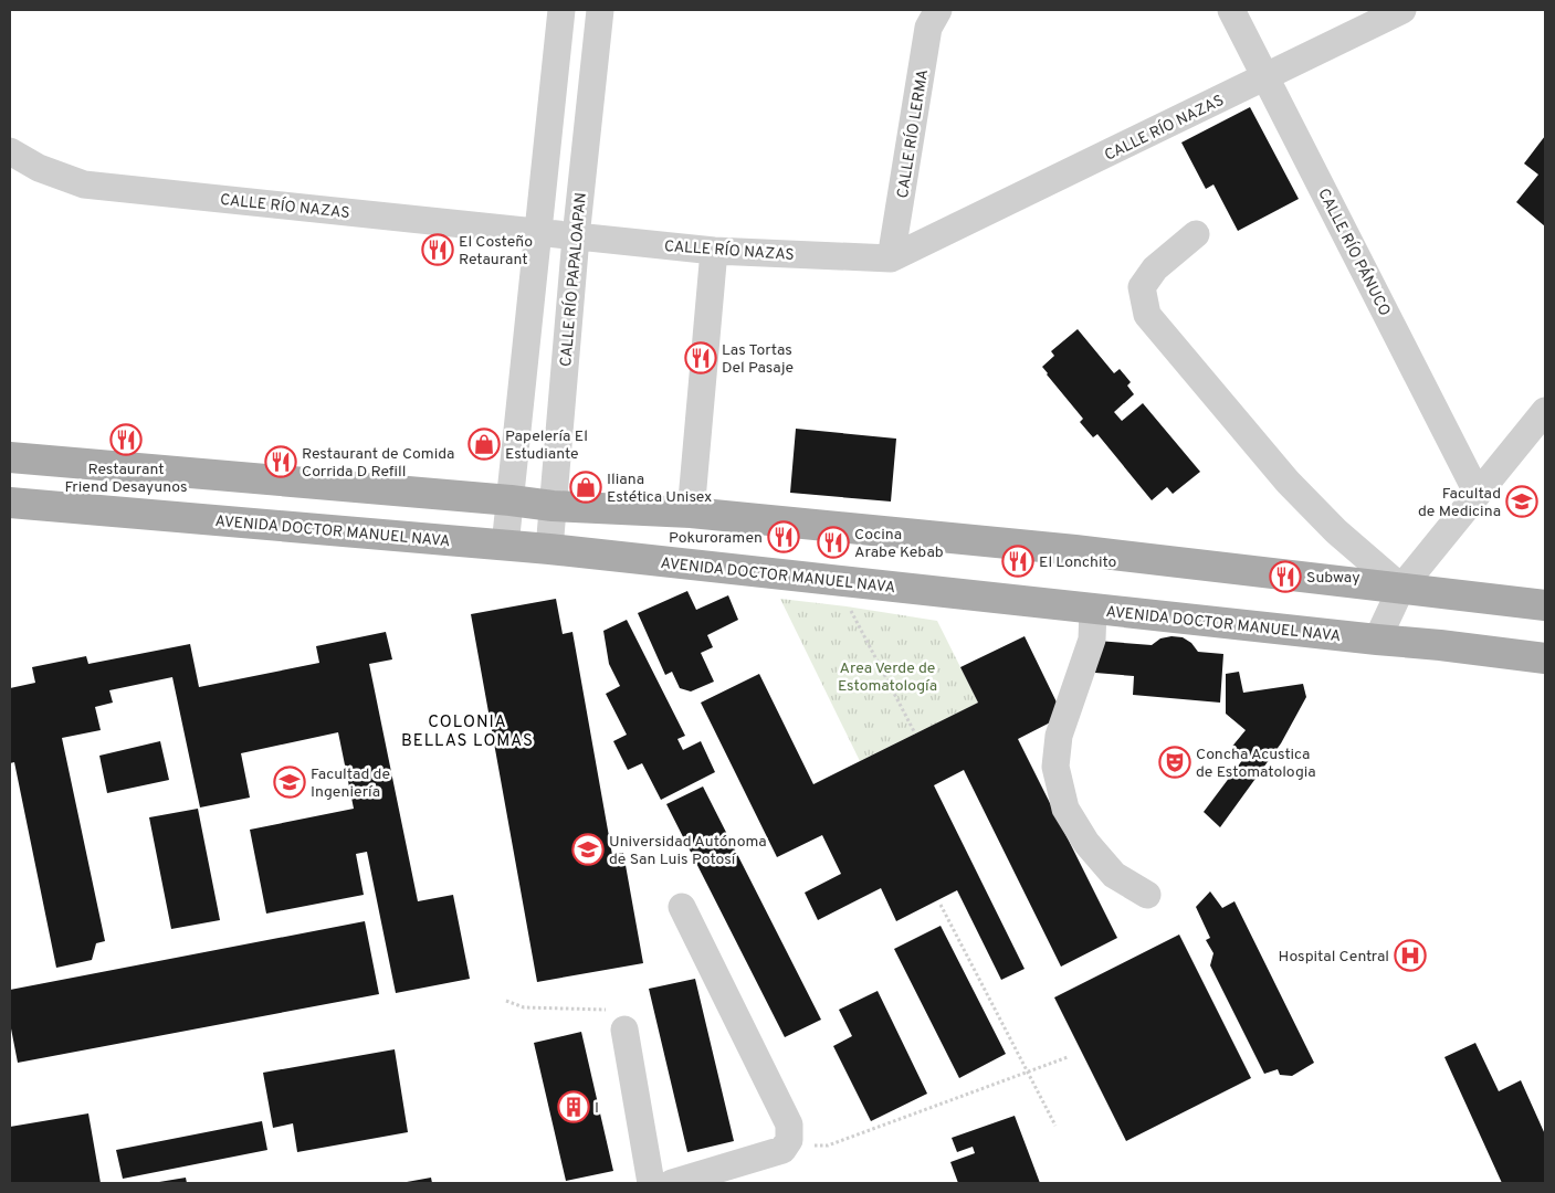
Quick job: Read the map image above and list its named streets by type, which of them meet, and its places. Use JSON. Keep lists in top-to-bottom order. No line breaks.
{"streets":{"main road":["AVENIDA DOCTOR MANUEL NAVA"],"street":["CALLE RÍO NAZAS","CALLE RÍO LERMA","CALLE RÍO PÁNUCO","CALLE RÍO PAPALOAPAN"]},"crossings":[["CALLE RÍO NAZAS","CALLE RÍO LERMA"],["CALLE RÍO NAZAS","CALLE RÍO PÁNUCO"],["CALLE RÍO NAZAS","CALLE RÍO PAPALOAPAN"],["CALLE RÍO PAPALOAPAN","AVENIDA DOCTOR MANUEL NAVA"]],"districts":["COLONIA BELLAS LOMAS"],"parks":["Area Verde de Estomatología"],"places":{"restaurant":["El Costeño Retaurant","Las Tortas Del Pasaje","Restaurant Friend Desayunos","Restaurant de Comida Corrida D Refill","Pokuroramen","Cocina Arabe Kebab","El Lonchito","Subway"],"shop":["Papelería El Estudiante","Iliana Estética Unisex"],"school or university":["Facultad de Medicina","Facultad de Ingeniería","Universidad Autónoma de San Luis Potosí"],"theatre":["Concha Acustica de Estomatologia"],"hospital":["Hospital Central"],"building":["I"]}}
